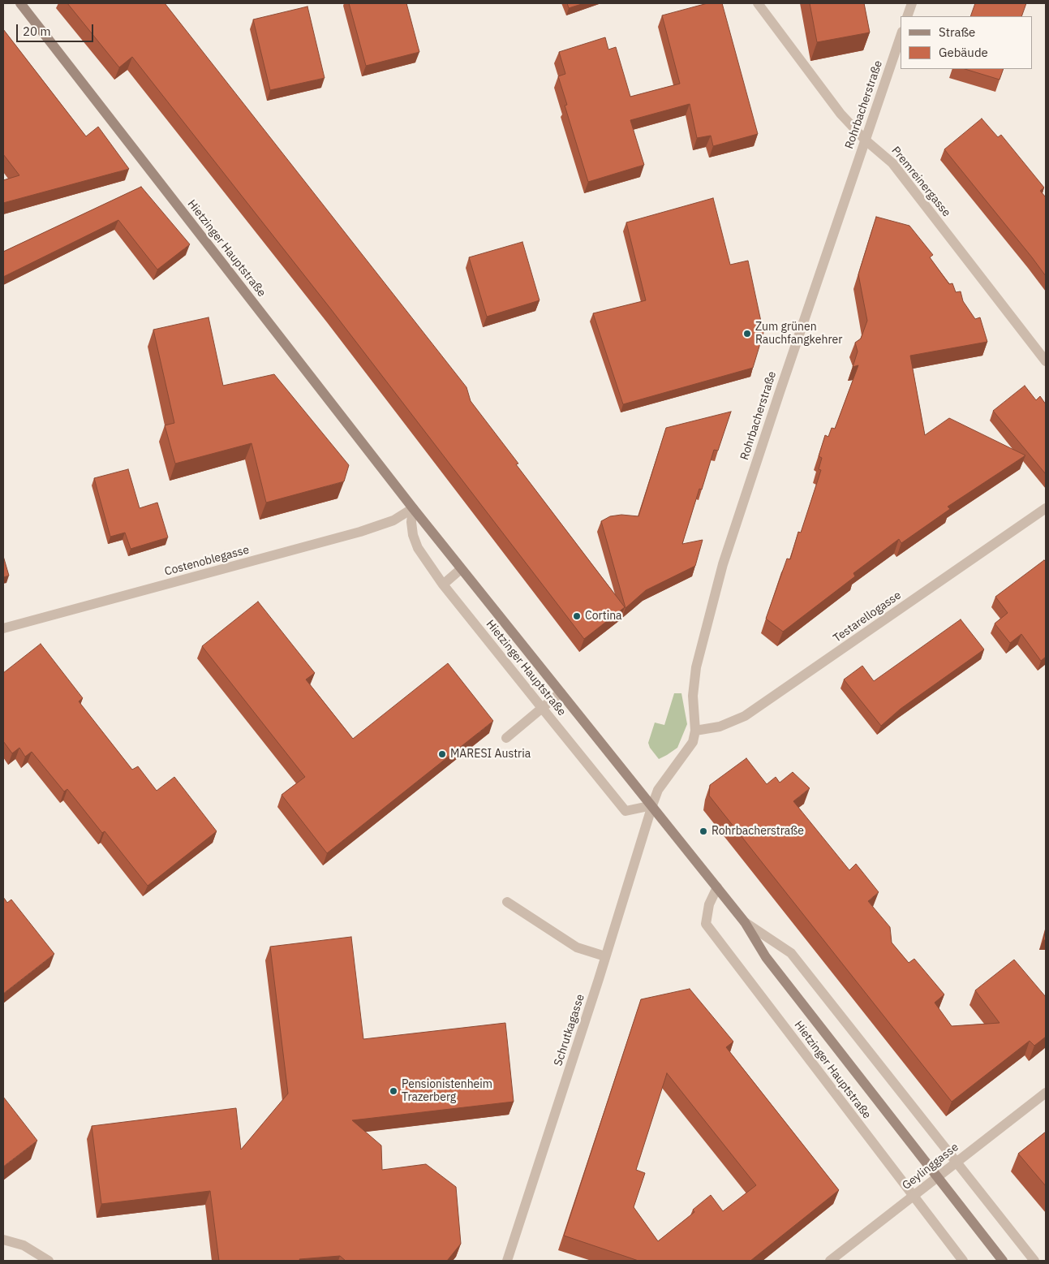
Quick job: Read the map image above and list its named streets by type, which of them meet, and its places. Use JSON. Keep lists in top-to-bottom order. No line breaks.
{"streets":{"main road":["Hietzinger Hauptstraße"],"street":["Rohrbacherstraße","Premreinergasse","Costenoblegasse","Testarellogasse","Schrutkagasse","Geylinggasse"]},"crossings":[["Rohrbacherstraße","Premreinergasse"],["Rohrbacherstraße","Hietzinger Hauptstraße"],["Rohrbacherstraße","Testarellogasse"],["Rohrbacherstraße","Schrutkagasse"],["Hietzinger Hauptstraße","Costenoblegasse"],["Hietzinger Hauptstraße","Schrutkagasse"],["Hietzinger Hauptstraße","Geylinggasse"]],"places":["Zum grünen Rauchfangkehrer","Cortina","MARESI Austria","Rohrbacherstraße","Pensionistenheim Trazerberg"],"legend":["Straße","Gebäude"],"scale_bar":"20 m"}
